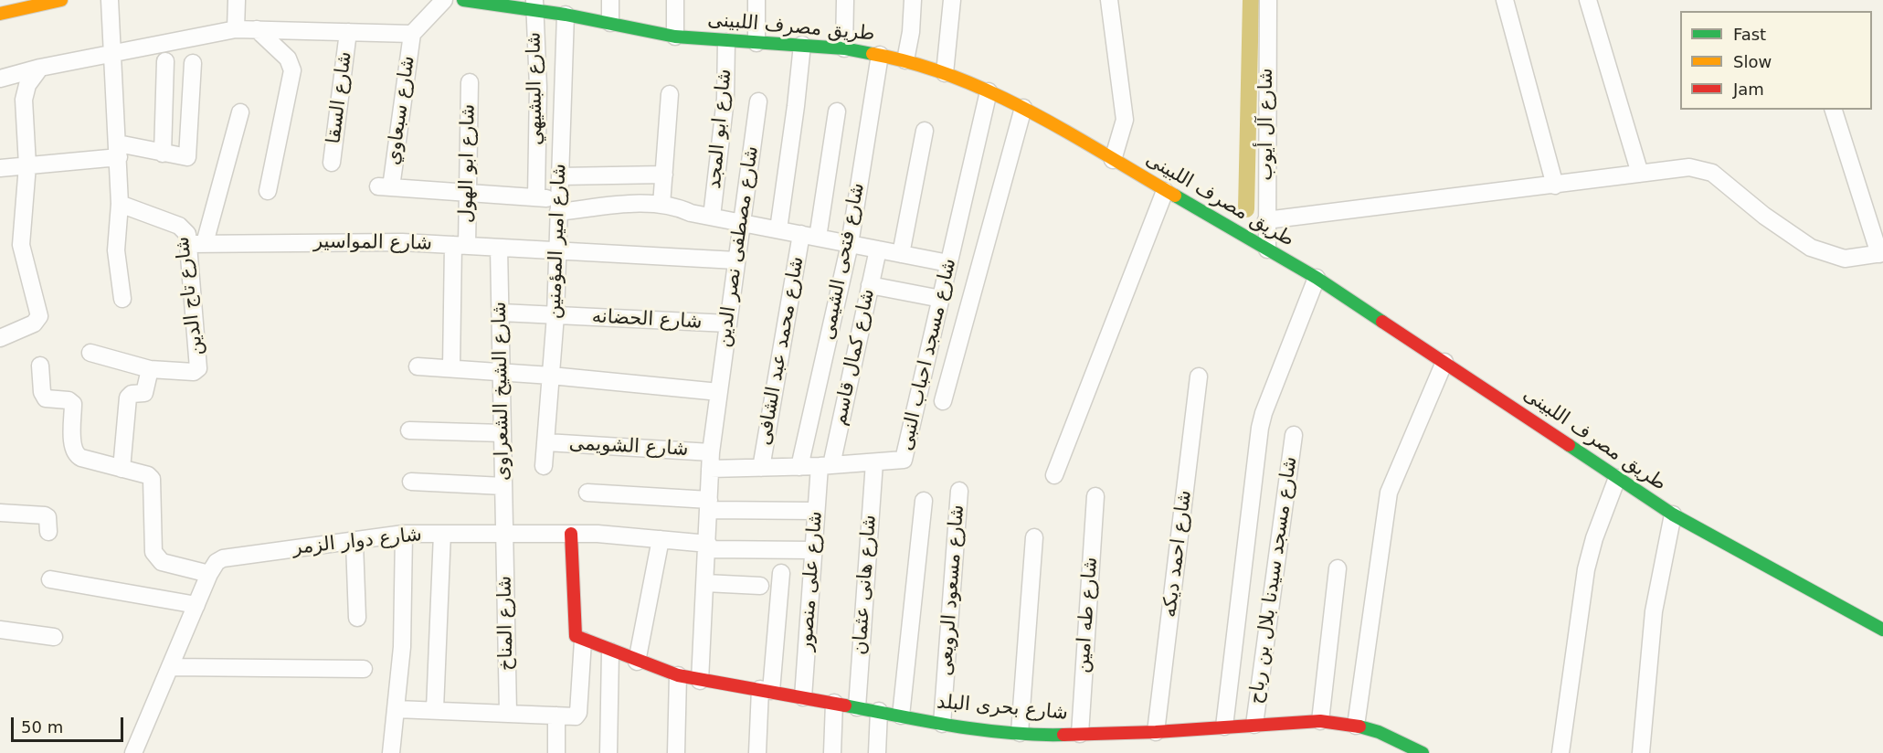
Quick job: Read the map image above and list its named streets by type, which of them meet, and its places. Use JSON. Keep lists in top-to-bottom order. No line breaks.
{"streets":{"street":["طريق مصرف اللبينى","شارع البشيهي","شارع السقا","شارع سبعاوي","شارع آل أيوب","شارع ابو المجد","شارع ابو الهول","شارع امير المؤمنين","شارع المواسير","شارع مصطفى نصر الدين","شارع فتحى الشيمى","شارع تاج الدين","شارع الحضانه","شارع محمد عبد الشافى","شارع مسجد احباب النبى","شارع كمال قاسم","شارع الشيخ الشعراوى","شارع الشويمى","شارع دوار الزمر","شارع احمد ديكه","شارع مسجد سيدنا بلال بن رباح","شارع على منصور","شارع هانى عثمان","شارع مسعود الرويعى","شارع طه امين","شارع المناخ","شارع بحرى البلد"]},"crossings":[["طريق مصرف اللبينى","شارع البشيهي"],["طريق مصرف اللبينى","شارع آل أيوب"],["طريق مصرف اللبينى","شارع ابو المجد"],["طريق مصرف اللبينى","شارع امير المؤمنين"],["طريق مصرف اللبينى","شارع فتحى الشيمى"],["طريق مصرف اللبينى","شارع مسجد احباب النبى"],["شارع سبعاوي","شارع ابو الهول"],["شارع ابو الهول","شارع المواسير"],["شارع امير المؤمنين","شارع المواسير"],["شارع امير المؤمنين","شارع الحضانه"],["شارع امير المؤمنين","شارع الشويمى"],["شارع المواسير","شارع مصطفى نصر الدين"],["شارع المواسير","شارع تاج الدين"],["شارع المواسير","شارع الشيخ الشعراوى"],["شارع مصطفى نصر الدين","شارع الحضانه"],["شارع مصطفى نصر الدين","شارع مسجد احباب النبى"],["شارع مصطفى نصر الدين","شارع الشويمى"],["شارع مصطفى نصر الدين","شارع دوار الزمر"],["شارع مصطفى نصر الدين","شارع بحرى البلد"],["شارع فتحى الشيمى","شارع مسجد احباب النبى"],["شارع الحضانه","شارع الشيخ الشعراوى"],["شارع محمد عبد الشافى","شارع مسجد احباب النبى"],["شارع مسجد احباب النبى","شارع كمال قاسم"],["شارع مسجد احباب النبى","شارع على منصور"],["شارع مسجد احباب النبى","شارع هانى عثمان"],["شارع كمال قاسم","شارع على منصور"],["شارع الشيخ الشعراوى","شارع دوار الزمر"],["شارع الشيخ الشعراوى","شارع المناخ"],["شارع دوار الزمر","شارع على منصور"],["شارع دوار الزمر","شارع المناخ"],["شارع احمد ديكه","شارع بحرى البلد"],["شارع مسجد سيدنا بلال بن رباح","شارع بحرى البلد"],["شارع على منصور","شارع بحرى البلد"],["شارع هانى عثمان","شارع بحرى البلد"],["شارع مسعود الرويعى","شارع بحرى البلد"],["شارع طه امين","شارع بحرى البلد"]],"legend":["Fast","Slow","Jam"],"scale_bar":"50 m"}
